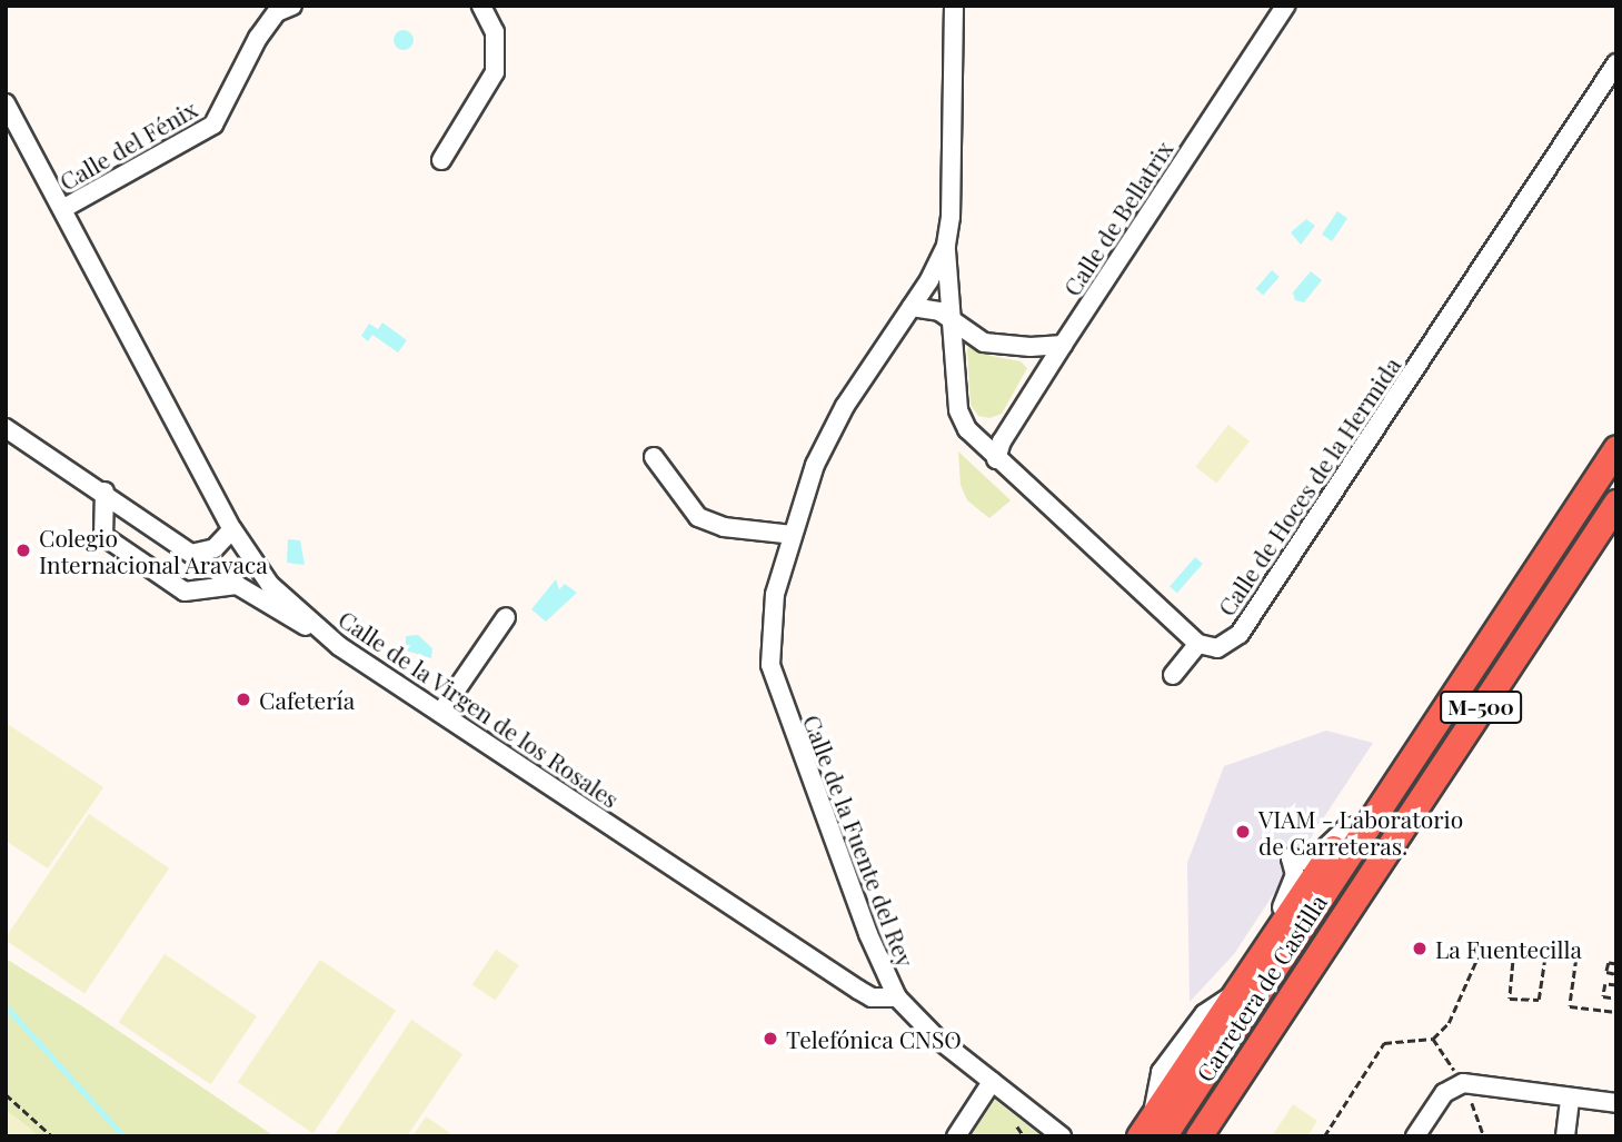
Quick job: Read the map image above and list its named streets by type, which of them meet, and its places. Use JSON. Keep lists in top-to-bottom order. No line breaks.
{"streets":{"highway":["M-500","Carretera de Castilla"],"street":["Calle del Fénix","Calle de Bellatrix","Calle de Hoces de la Hermida","Calle de la Virgen de los Rosales","Calle de la Fuente del Rey"]},"crossings":[["Calle del Fénix","Calle de la Virgen de los Rosales"],["M-500","Carretera de Castilla"],["Calle de la Virgen de los Rosales","Calle de la Fuente del Rey"]],"places":["Colegio Internacional Aravaca","Cafetería","VIAM - Laboratorio de Carreteras.","La Fuentecilla","Telefónica CNSO"]}
